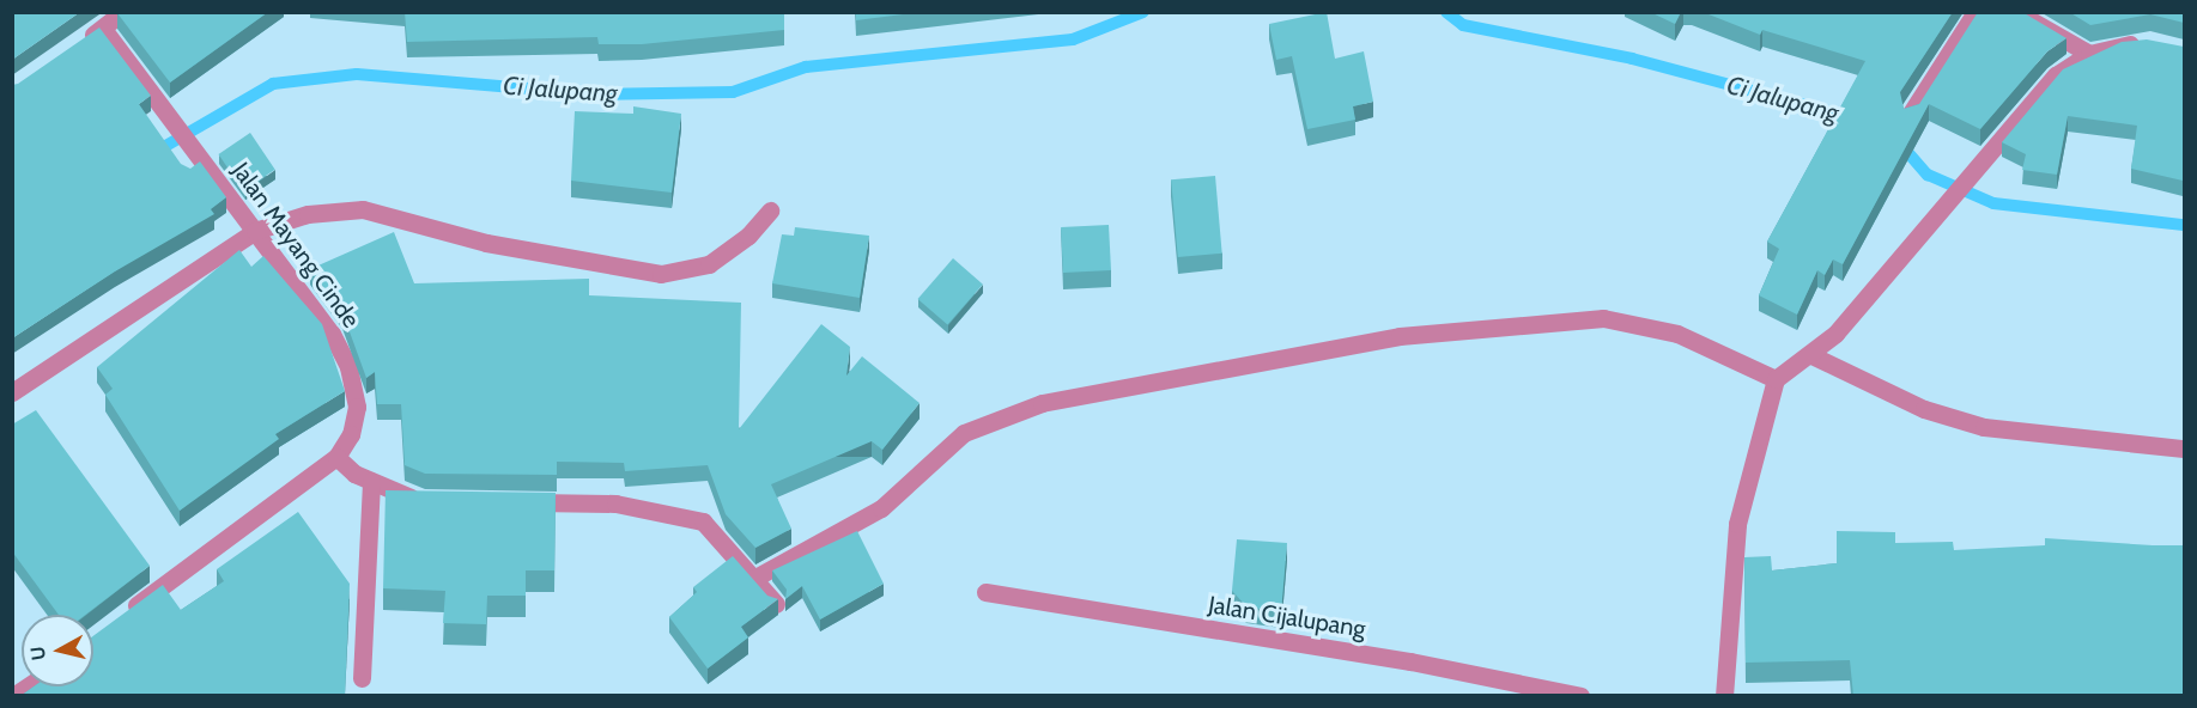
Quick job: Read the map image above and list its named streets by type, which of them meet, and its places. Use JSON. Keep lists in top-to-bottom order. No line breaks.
{"streets":{"street":["Jalan Mayang Cinde","Jalan Cijalupang"]},"water":["Ci Jalupang"],"north":"left"}
